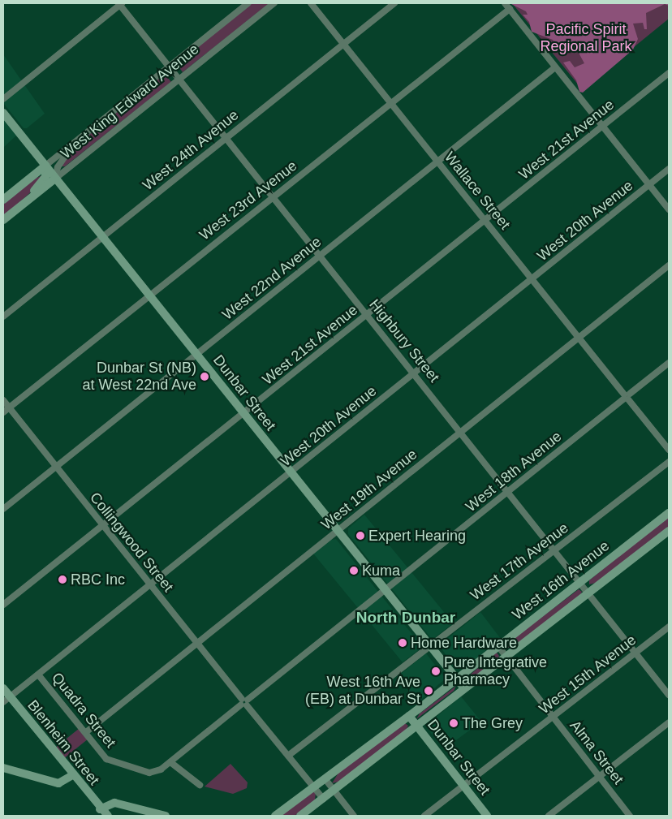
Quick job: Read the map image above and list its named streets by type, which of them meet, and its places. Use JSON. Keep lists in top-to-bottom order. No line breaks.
{"streets":{"main road":["West King Edward Avenue","Dunbar Street","West 16th Avenue","Blenheim Street"],"street":["West 21st Avenue","West 24th Avenue","Wallace Street","West 23rd Avenue","West 20th Avenue","West 22nd Avenue","Highbury Street","West 18th Avenue","West 19th Avenue","Collingwood Street","West 17th Avenue","West 15th Avenue","Quadra Street","Alma Street"]},"crossings":[["West King Edward Avenue","Highbury Street"],["West King Edward Avenue","Dunbar Street"],["West 21st Avenue","Wallace Street"],["West 21st Avenue","Highbury Street"],["West 21st Avenue","Dunbar Street"],["West 21st Avenue","Collingwood Street"],["West 24th Avenue","Wallace Street"],["West 24th Avenue","Highbury Street"],["West 24th Avenue","Dunbar Street"],["Wallace Street","West 23rd Avenue"],["Wallace Street","West 20th Avenue"],["Wallace Street","West 22nd Avenue"],["Wallace Street","West 18th Avenue"],["Wallace Street","West 19th Avenue"],["West 23rd Avenue","Highbury Street"],["West 23rd Avenue","Dunbar Street"],["West 23rd Avenue","Collingwood Street"],["West 20th Avenue","Highbury Street"],["West 20th Avenue","Dunbar Street"],["West 20th Avenue","Collingwood Street"],["West 20th Avenue","Quadra Street"],["West 20th Avenue","Blenheim Street"],["West 22nd Avenue","Highbury Street"],["West 22nd Avenue","Dunbar Street"],["West 22nd Avenue","Collingwood Street"],["Highbury Street","West 18th Avenue"],["Highbury Street","West 19th Avenue"],["Highbury Street","West 17th Avenue"],["Highbury Street","West 16th Avenue"],["Highbury Street","West 15th Avenue"],["Dunbar Street","West 18th Avenue"],["Dunbar Street","West 19th Avenue"],["Dunbar Street","West 17th Avenue"],["Dunbar Street","West 16th Avenue"],["Dunbar Street","West 15th Avenue"],["West 18th Avenue","Collingwood Street"],["West 18th Avenue","Quadra Street"],["West 19th Avenue","Collingwood Street"],["West 19th Avenue","Quadra Street"],["Collingwood Street","West 17th Avenue"],["Collingwood Street","West 16th Avenue"],["West 16th Avenue","Alma Street"],["West 15th Avenue","Alma Street"]],"districts":["North Dunbar"],"parks":["Pacific Spirit Regional Park"],"places":["Dunbar St (NB) at West 22nd Ave","Expert Hearing","Kuma","RBC Inc","Home Hardware","Pure Integrative Pharmacy","West 16th Ave (EB) at Dunbar St","The Grey"]}
